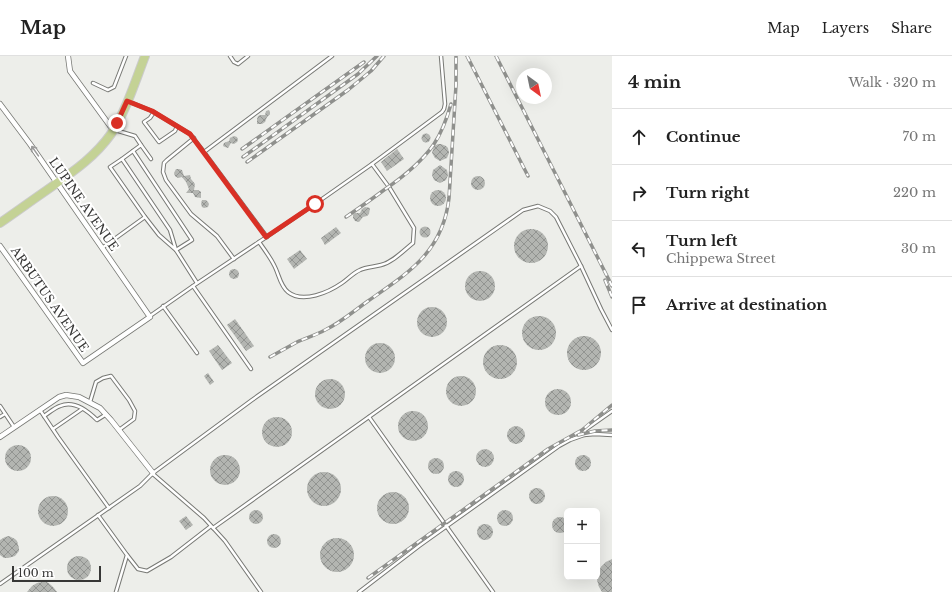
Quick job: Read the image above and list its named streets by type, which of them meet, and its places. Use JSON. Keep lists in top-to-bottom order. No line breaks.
{"streets":{"street":["LUPINE AVENUE","ARBUTUS AVENUE"]},"crossings":[["LUPINE AVENUE","ARBUTUS AVENUE"]],"one_way":["LUPINE AVENUE"],"scale_bar":"100 m","north":"bottom right","page":{"header":"Map","nav":["Map","Layers","Share"],"heading":["4 min","Walk · 320 m"],"list":[["Continue","70 m"],["Turn right","220 m"],["Turn left","Chippewa Street","30 m"],"Arrive at destination"],"map_buttons":["+","−"],"scale":"100 m"}}
